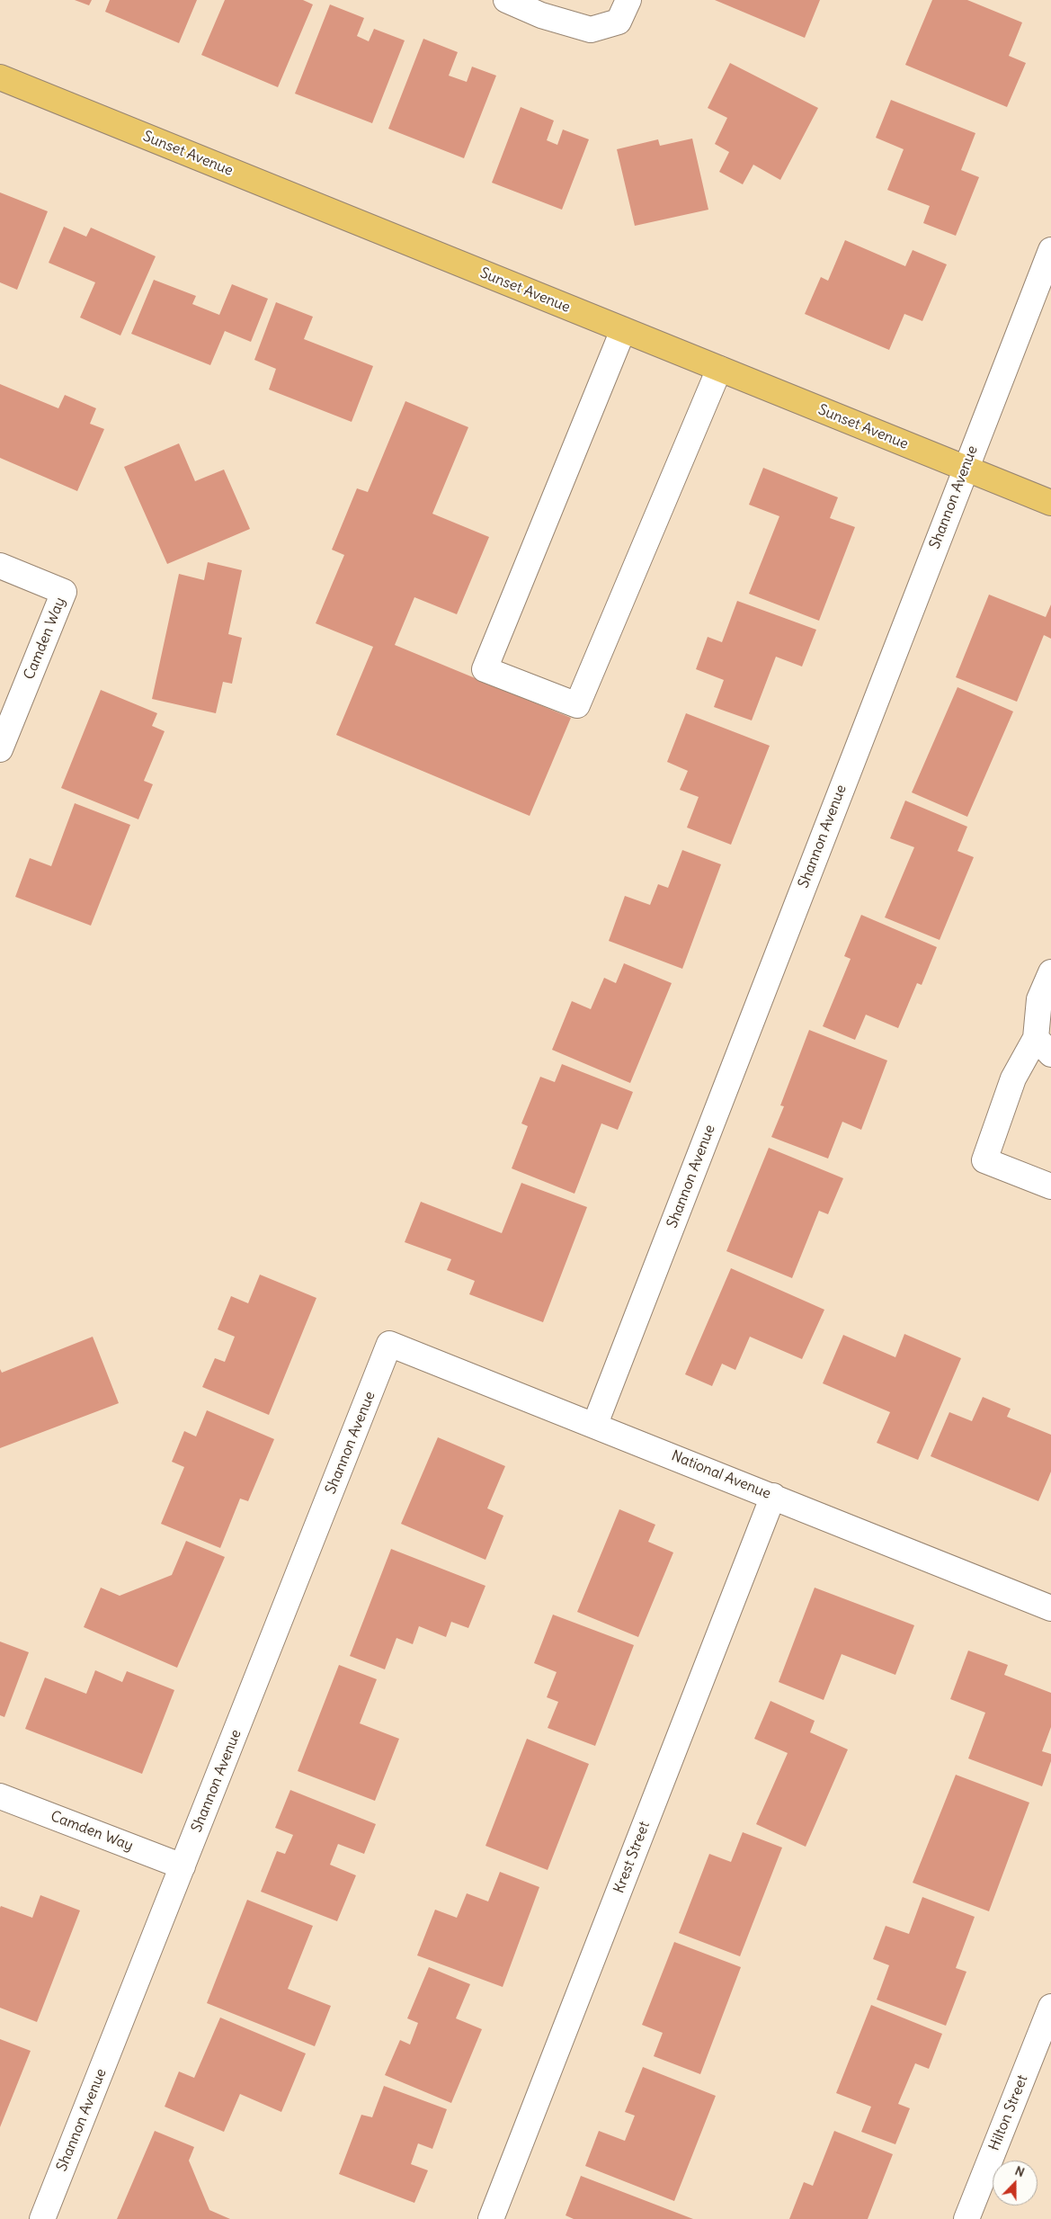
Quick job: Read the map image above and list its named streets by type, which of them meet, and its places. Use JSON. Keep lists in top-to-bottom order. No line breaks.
{"streets":{"main road":["Sunset Avenue"],"street":["Shannon Avenue","Camden Way","National Avenue","Krest Street","Hilton Street"]},"crossings":[["Sunset Avenue","Shannon Avenue"],["Shannon Avenue","Camden Way"],["Shannon Avenue","National Avenue"],["National Avenue","Krest Street"]],"north":"top"}
